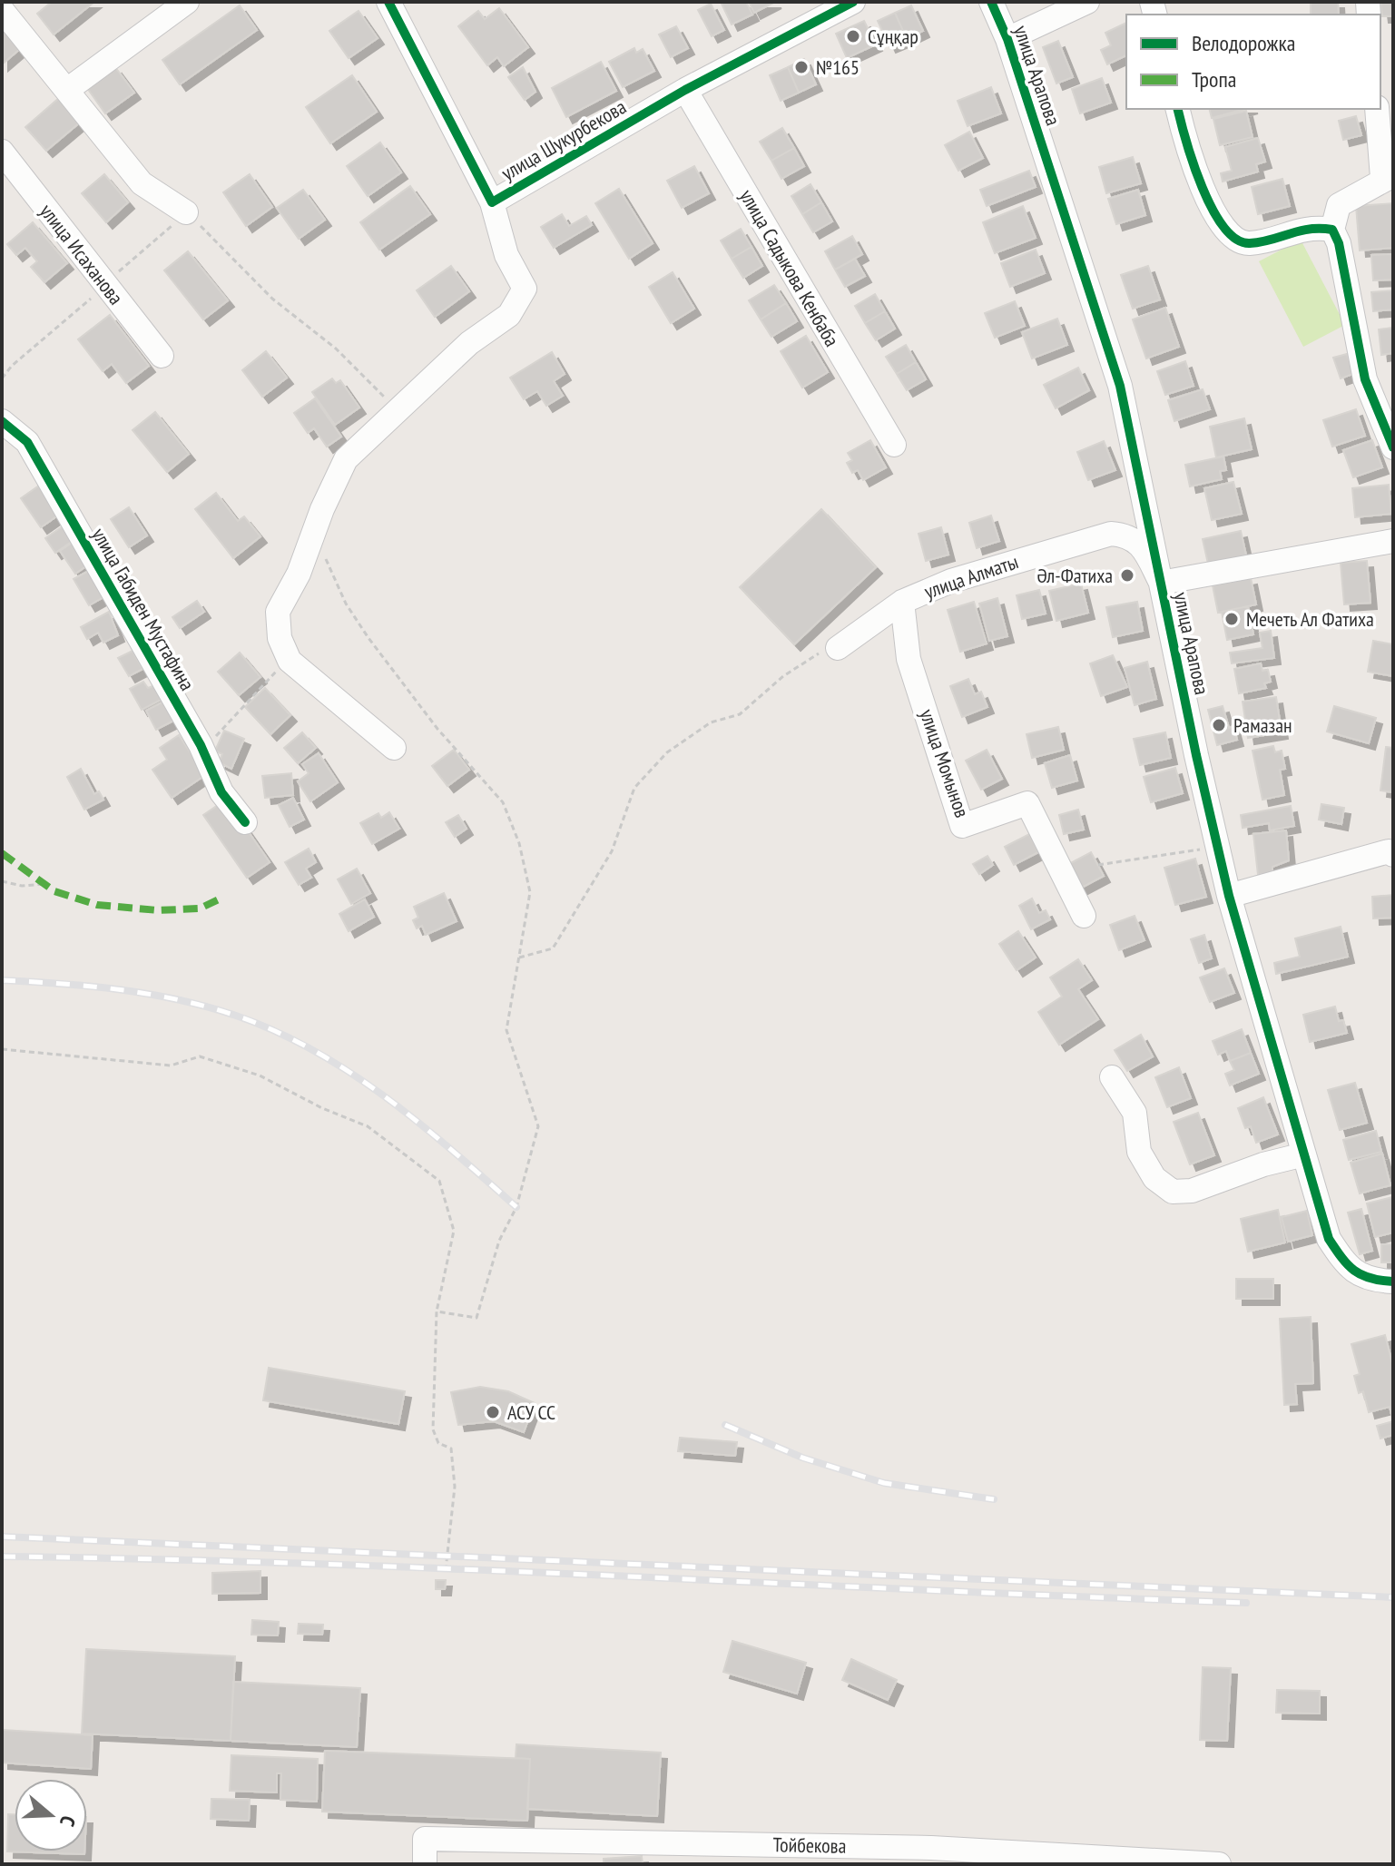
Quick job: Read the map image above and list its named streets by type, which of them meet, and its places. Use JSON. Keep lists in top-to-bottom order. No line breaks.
{"streets":{"street":["улица Арапова","улица Шукурбекова","улица Исаханова","улица Садыкова Кенбаба","улица Алматы","улица Габиден Мустафина","улица Момынов","Тойбекова"]},"crossings":[["улица Арапова","улица Алматы"],["улица Шукурбекова","улица Садыкова Кенбаба"],["улица Алматы","улица Момынов"]],"places":["Сұңқар","№165","Әл-Фатиха","Мечеть Ал Фатиха","Рамазан","АСУ СС"],"legend":["Велодорожка","Тропа"],"north":"right"}
